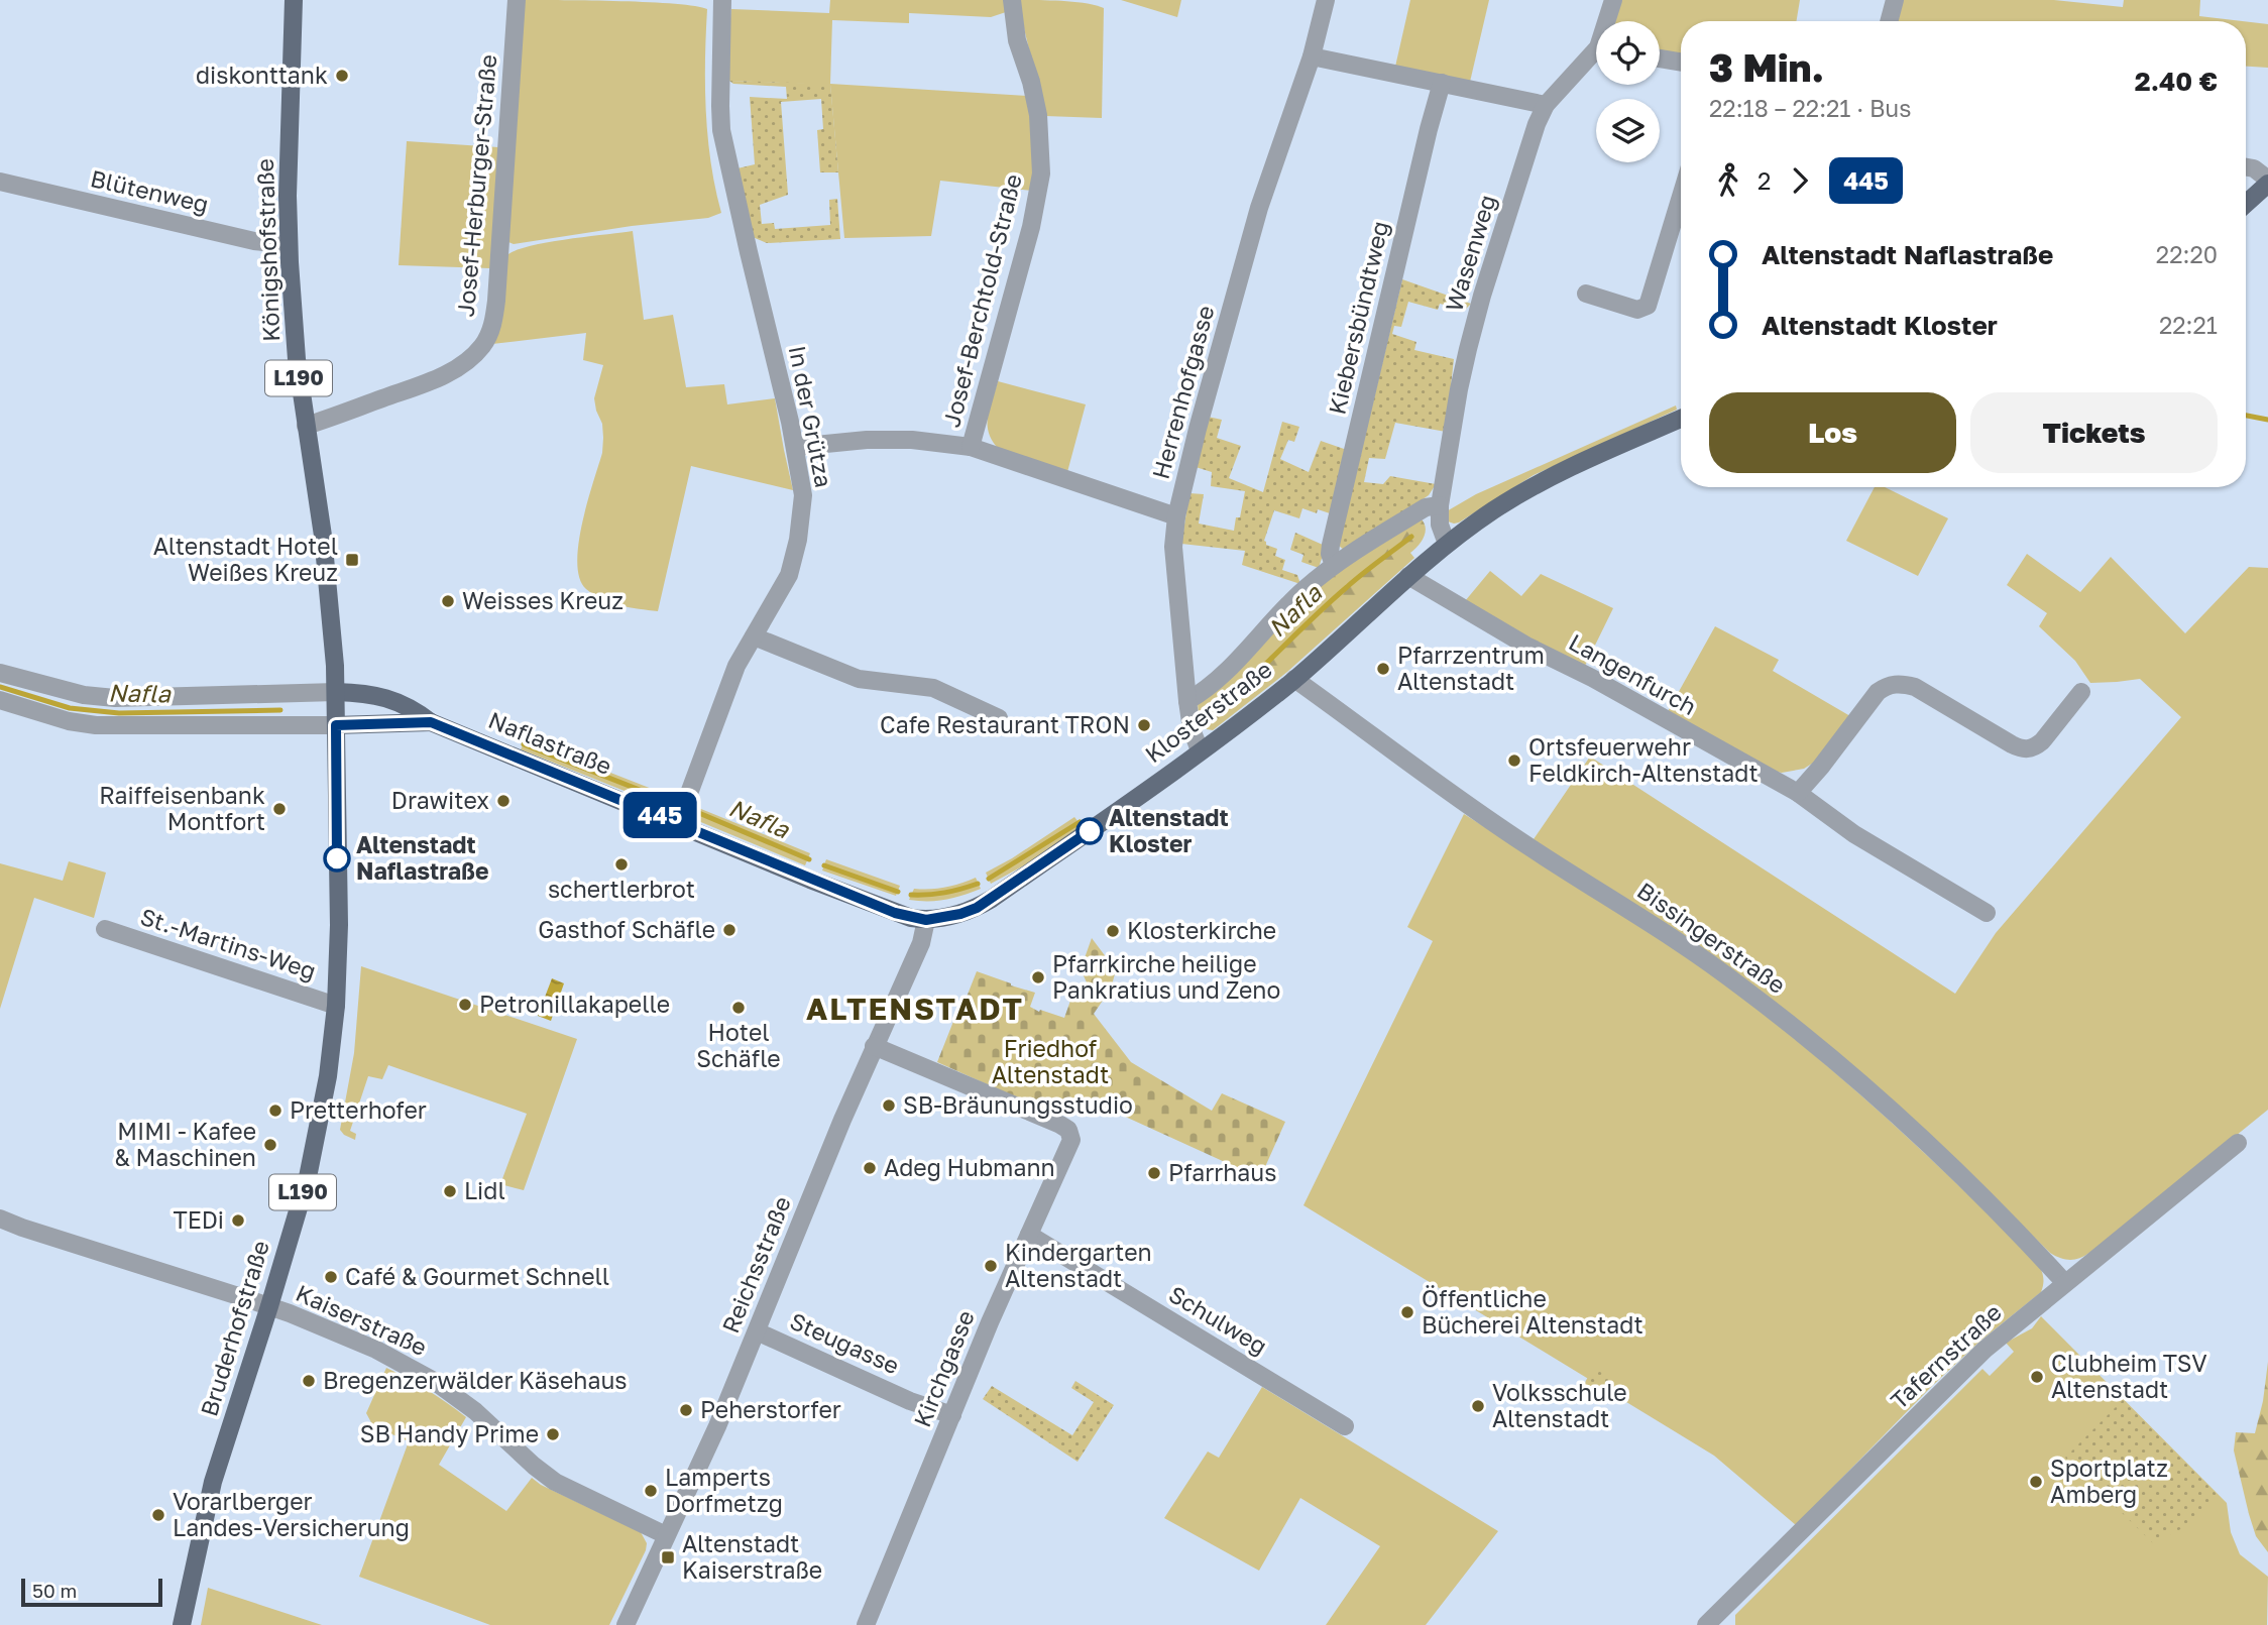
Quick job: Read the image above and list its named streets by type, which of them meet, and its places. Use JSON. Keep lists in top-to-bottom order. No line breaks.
{"streets":{"main road":["Königshofstraße","L190","Klosterstraße","Naflastraße","Bruderhofstraße"],"street":["Josef-Herburger-Straße","Blütenweg","Wasenweg","Josef-Berchtold-Straße","Kiebersbündtweg","Herrenhofgasse","In der Grütza","Langenfurch","Bissingerstraße","St.-Martins-Weg","Reichsstraße","Kaiserstraße","Schulweg","Steugasse","Tafernstraße","Kirchgasse"]},"crossings":[["Josef-Herburger-Straße","Königshofstraße"],["Blütenweg","Königshofstraße"],["Königshofstraße","Naflastraße"],["Königshofstraße","Bruderhofstraße"],["Wasenweg","Klosterstraße"],["Herrenhofgasse","Klosterstraße"],["In der Grütza","Naflastraße"],["Langenfurch","Klosterstraße"],["Klosterstraße","Naflastraße"],["Klosterstraße","Bissingerstraße"],["Klosterstraße","Reichsstraße"],["Naflastraße","Reichsstraße"],["Naflastraße","Bruderhofstraße"],["Bissingerstraße","Tafernstraße"],["St.-Martins-Weg","Bruderhofstraße"],["Reichsstraße","Kaiserstraße"],["Reichsstraße","Steugasse"],["Reichsstraße","Kirchgasse"],["Kaiserstraße","Bruderhofstraße"],["Schulweg","Kirchgasse"],["Steugasse","Kirchgasse"]],"districts":["ALTENSTADT"],"water":["Nafla"],"parks":["Friedhof Altenstadt"],"places":{"other":["diskonttank","Weisses Kreuz","Pfarrzentrum Altenstadt","Cafe Restaurant TRON","Ortsfeuerwehr Feldkirch-Altenstadt","Drawitex","Raiffeisenbank Montfort","Altenstadt Kloster","Altenstadt Naflastraße","schertlerbrot","Gasthof Schäfle","Klosterkirche","Pfarrkirche heilige Pankratius und Zeno","Petronillakapelle","Hotel Schäfle","SB-Bräunungsstudio","Pretterhofer","MIMI - Kafee & Maschinen","Adeg Hubmann","Pfarrhaus","Lidl","TEDi","Kindergarten Altenstadt","Café & Gourmet Schnell","Öffentliche Bücherei Altenstadt","Clubheim TSV Altenstadt","Bregenzerwälder Käsehaus","Volksschule Altenstadt","Peherstorfer","SB Handy Prime","Sportplatz Amberg","Lamperts Dorfmetzg","Vorarlberger Landes-Versicherung"],"transit":["Altenstadt Hotel Weißes Kreuz","Altenstadt Kaiserstraße"]},"lines":["bus line 445"],"scale_bar":"50 m","page":{"on_map":"445","heading":["3 Min.","22:18 – 22:21 · Bus","2.40 €"],"legs":["2","445"],"list":[{"name":"Altenstadt Naflastraße","value":"22:20"},{"name":"Altenstadt Kloster","value":"22:21"}],"buttons":["Los","Tickets"],"scale":"50 m"}}
